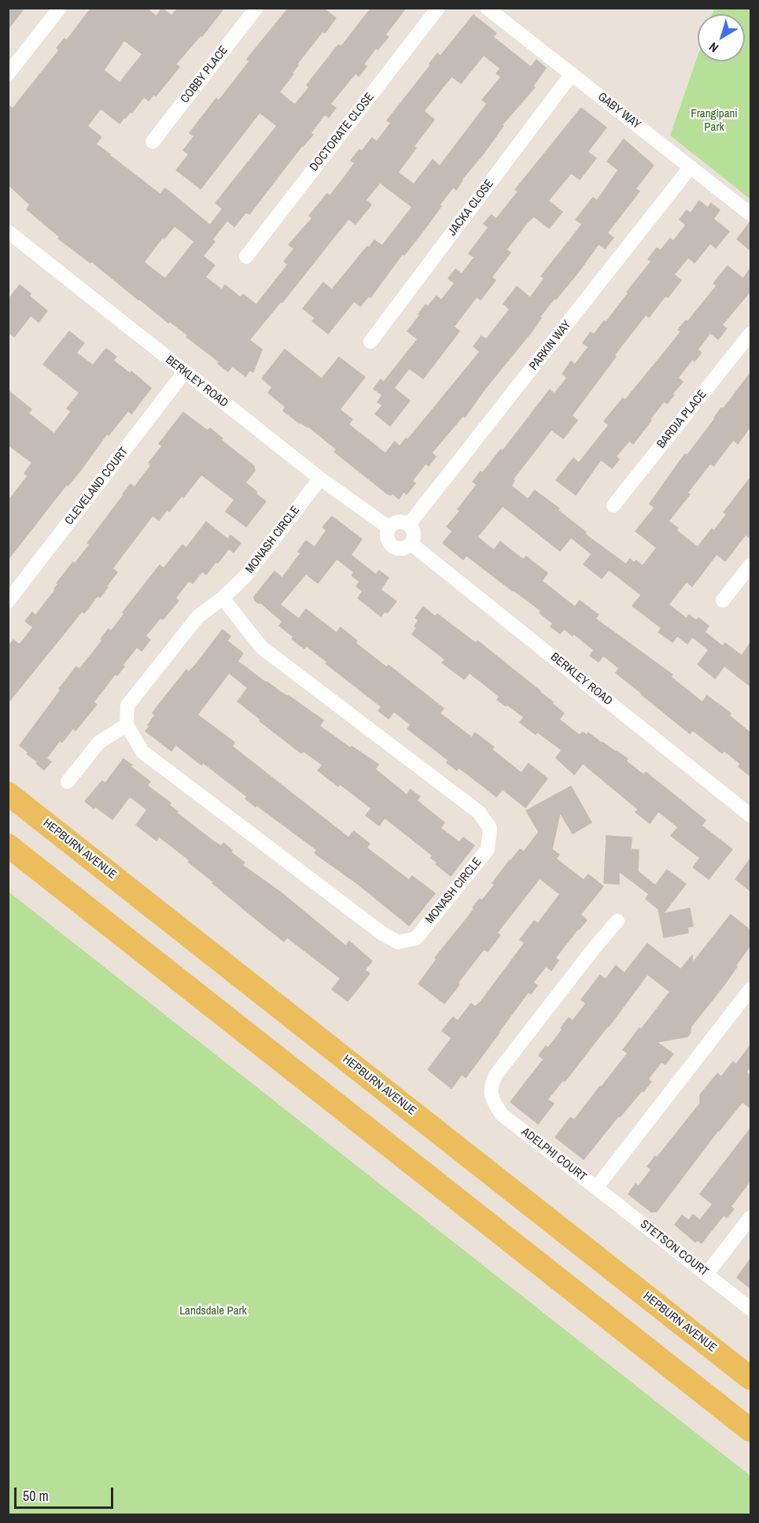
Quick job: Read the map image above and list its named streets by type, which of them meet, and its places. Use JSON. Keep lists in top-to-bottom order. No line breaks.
{"streets":{"main road":["HEPBURN AVENUE"],"street":["COBBY PLACE","GABY WAY","DOCTORATE CLOSE","JACKA CLOSE","PARKIN WAY","BERKLEY ROAD","BARDIA PLACE","CLEVELAND COURT","MONASH CIRCLE","ADELPHI COURT","STETSON COURT"]},"crossings":[["GABY WAY","JACKA CLOSE"],["GABY WAY","PARKIN WAY"],["PARKIN WAY","BERKLEY ROAD"],["BERKLEY ROAD","CLEVELAND COURT"],["BERKLEY ROAD","MONASH CIRCLE"],["ADELPHI COURT","STETSON COURT"]],"parks":["Frangipani Park","Landsdale Park"],"scale_bar":"50 m","north":"bottom left"}
